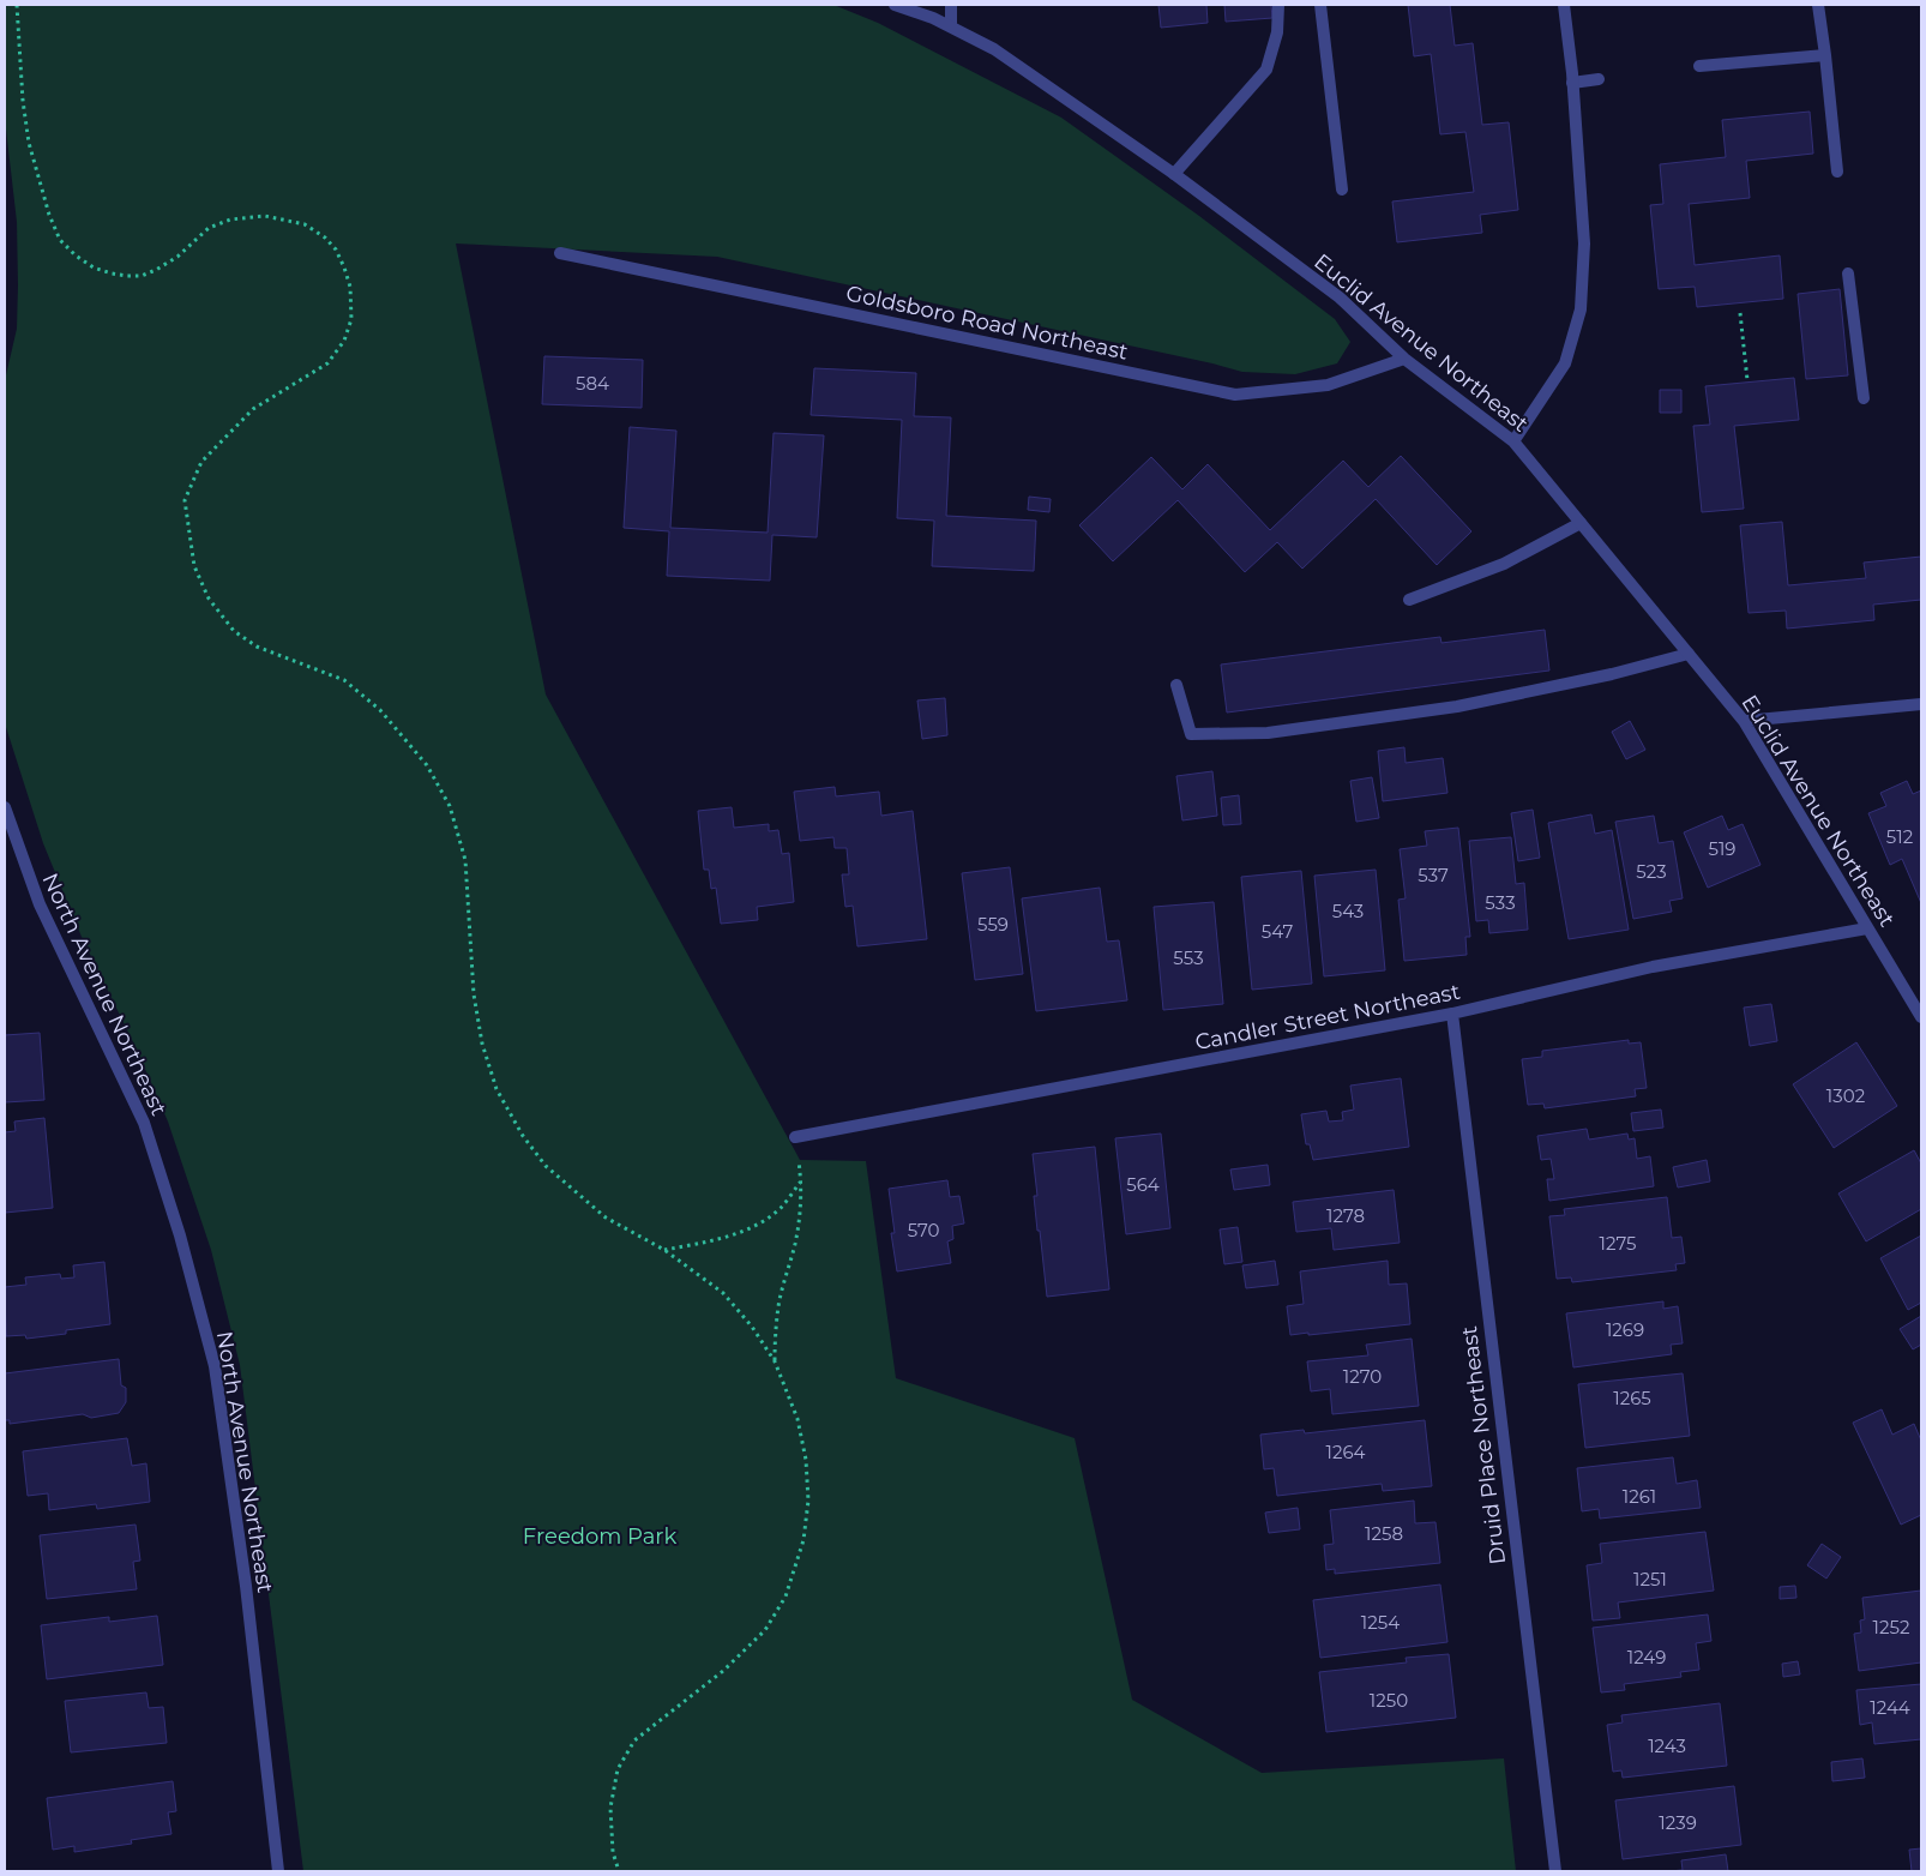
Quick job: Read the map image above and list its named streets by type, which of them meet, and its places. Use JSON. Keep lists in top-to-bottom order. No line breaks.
{"streets":{"street":["Goldsboro Road Northeast","Euclid Avenue Northeast","North Avenue Northeast","Candler Street Northeast","Druid Place Northeast"]},"crossings":[["Goldsboro Road Northeast","Euclid Avenue Northeast"],["Euclid Avenue Northeast","Candler Street Northeast"],["Candler Street Northeast","Druid Place Northeast"]],"parks":["Freedom Park"],"house_numbers":["584","512","519","523","537","533","543","559","547","553","1302","564","1278","570","1275","1269","1270","1265","1264","1261","1258","1251","1254","1252","1249","1250","1244","1243","1239"]}
